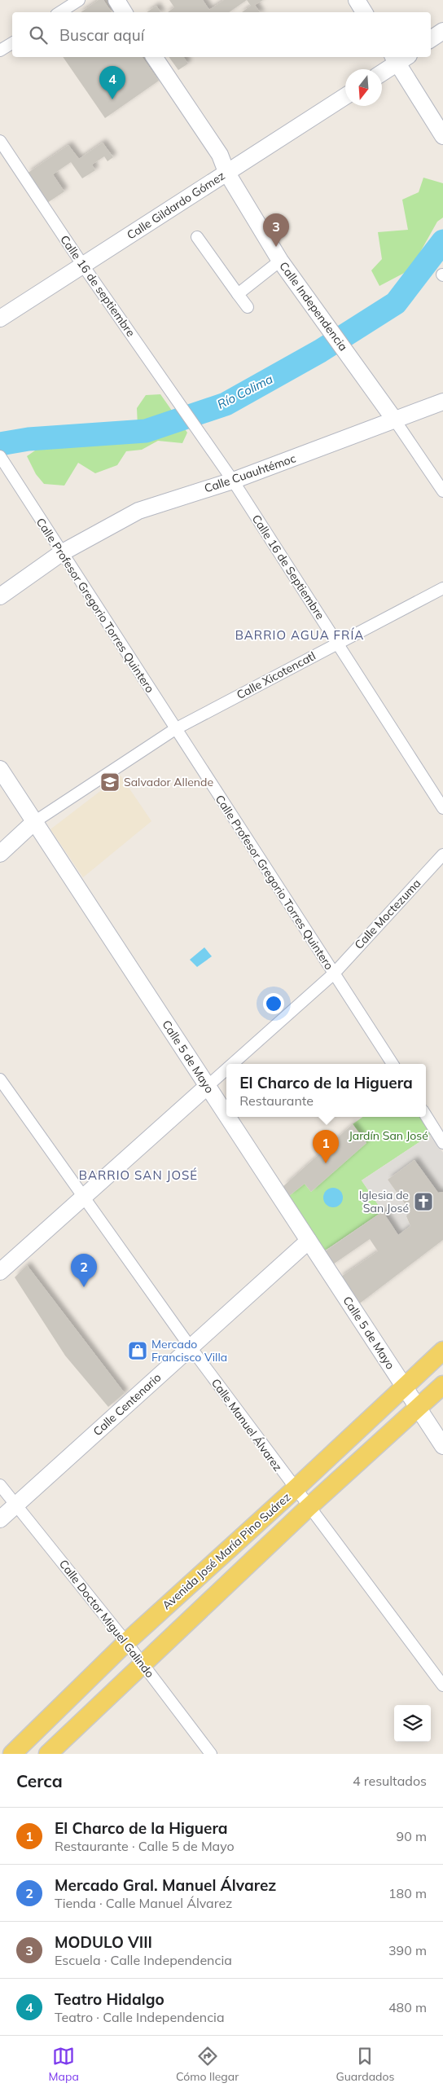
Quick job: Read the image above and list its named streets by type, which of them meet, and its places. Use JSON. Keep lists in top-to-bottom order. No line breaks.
{"streets":{"main road":["Avenida José María Pino Suárez"],"street":["Calle Gildardo Gómez","Calle 16 de septiembre","Calle Independencia","Calle Cuauhtémoc","Calle 16 de Septiembre","Calle Profesor Gregorio Torres Quintero","Calle Xicotencatl","Calle Moctezuma","Calle 5 de Mayo","Calle Centenario","Calle Manuel Álvarez","Calle Doctor Miguel Galindo"]},"crossings":[["Calle Gildardo Gómez","Calle 16 de septiembre"],["Calle Gildardo Gómez","Calle Independencia"],["Calle 16 de septiembre","Calle 16 de Septiembre"],["Calle Independencia","Calle Cuauhtémoc"],["Calle Cuauhtémoc","Calle 16 de Septiembre"],["Calle Cuauhtémoc","Calle Profesor Gregorio Torres Quintero"],["Calle 16 de Septiembre","Calle Xicotencatl"],["Calle Profesor Gregorio Torres Quintero","Calle Xicotencatl"],["Calle Profesor Gregorio Torres Quintero","Calle Moctezuma"],["Calle Xicotencatl","Calle 5 de Mayo"],["Calle Moctezuma","Calle 5 de Mayo"],["Calle 5 de Mayo","Calle Centenario"],["Calle 5 de Mayo","Avenida José María Pino Suárez"],["Calle Centenario","Calle Manuel Álvarez"],["Calle Centenario","Calle Doctor Miguel Galindo"],["Calle Manuel Álvarez","Avenida José María Pino Suárez"],["Avenida José María Pino Suárez","Calle Doctor Miguel Galindo"]],"districts":["BARRIO AGUA FRÍA","BARRIO SAN JOSÉ"],"water":["Río Colima"],"parks":["Jardín San José"],"places":{"school or university":["Salvador Allende"],"church":["Iglesia de San José"],"shop":["Mercado Francisco Villa"]},"north":"bottom","page":{"search":"Buscar aquí","pins":["4","3","1","2"],"popup":["El Charco de la Higuera","Restaurante"],"heading":["Cerca","4 resultados"],"list":[{"mark":"1","name":"El Charco de la Higuera","note":"Restaurante · Calle 5 de Mayo","value":"90 m"},{"mark":"2","name":"Mercado Gral. Manuel Álvarez","note":"Tienda · Calle Manuel Álvarez","value":"180 m"},{"mark":"3","name":"MODULO VIII","note":"Escuela · Calle Independencia","value":"390 m"},{"mark":"4","name":"Teatro Hidalgo","note":"Teatro · Calle Independencia","value":"480 m"}],"nav":["Mapa","Cómo llegar","Guardados"]}}
